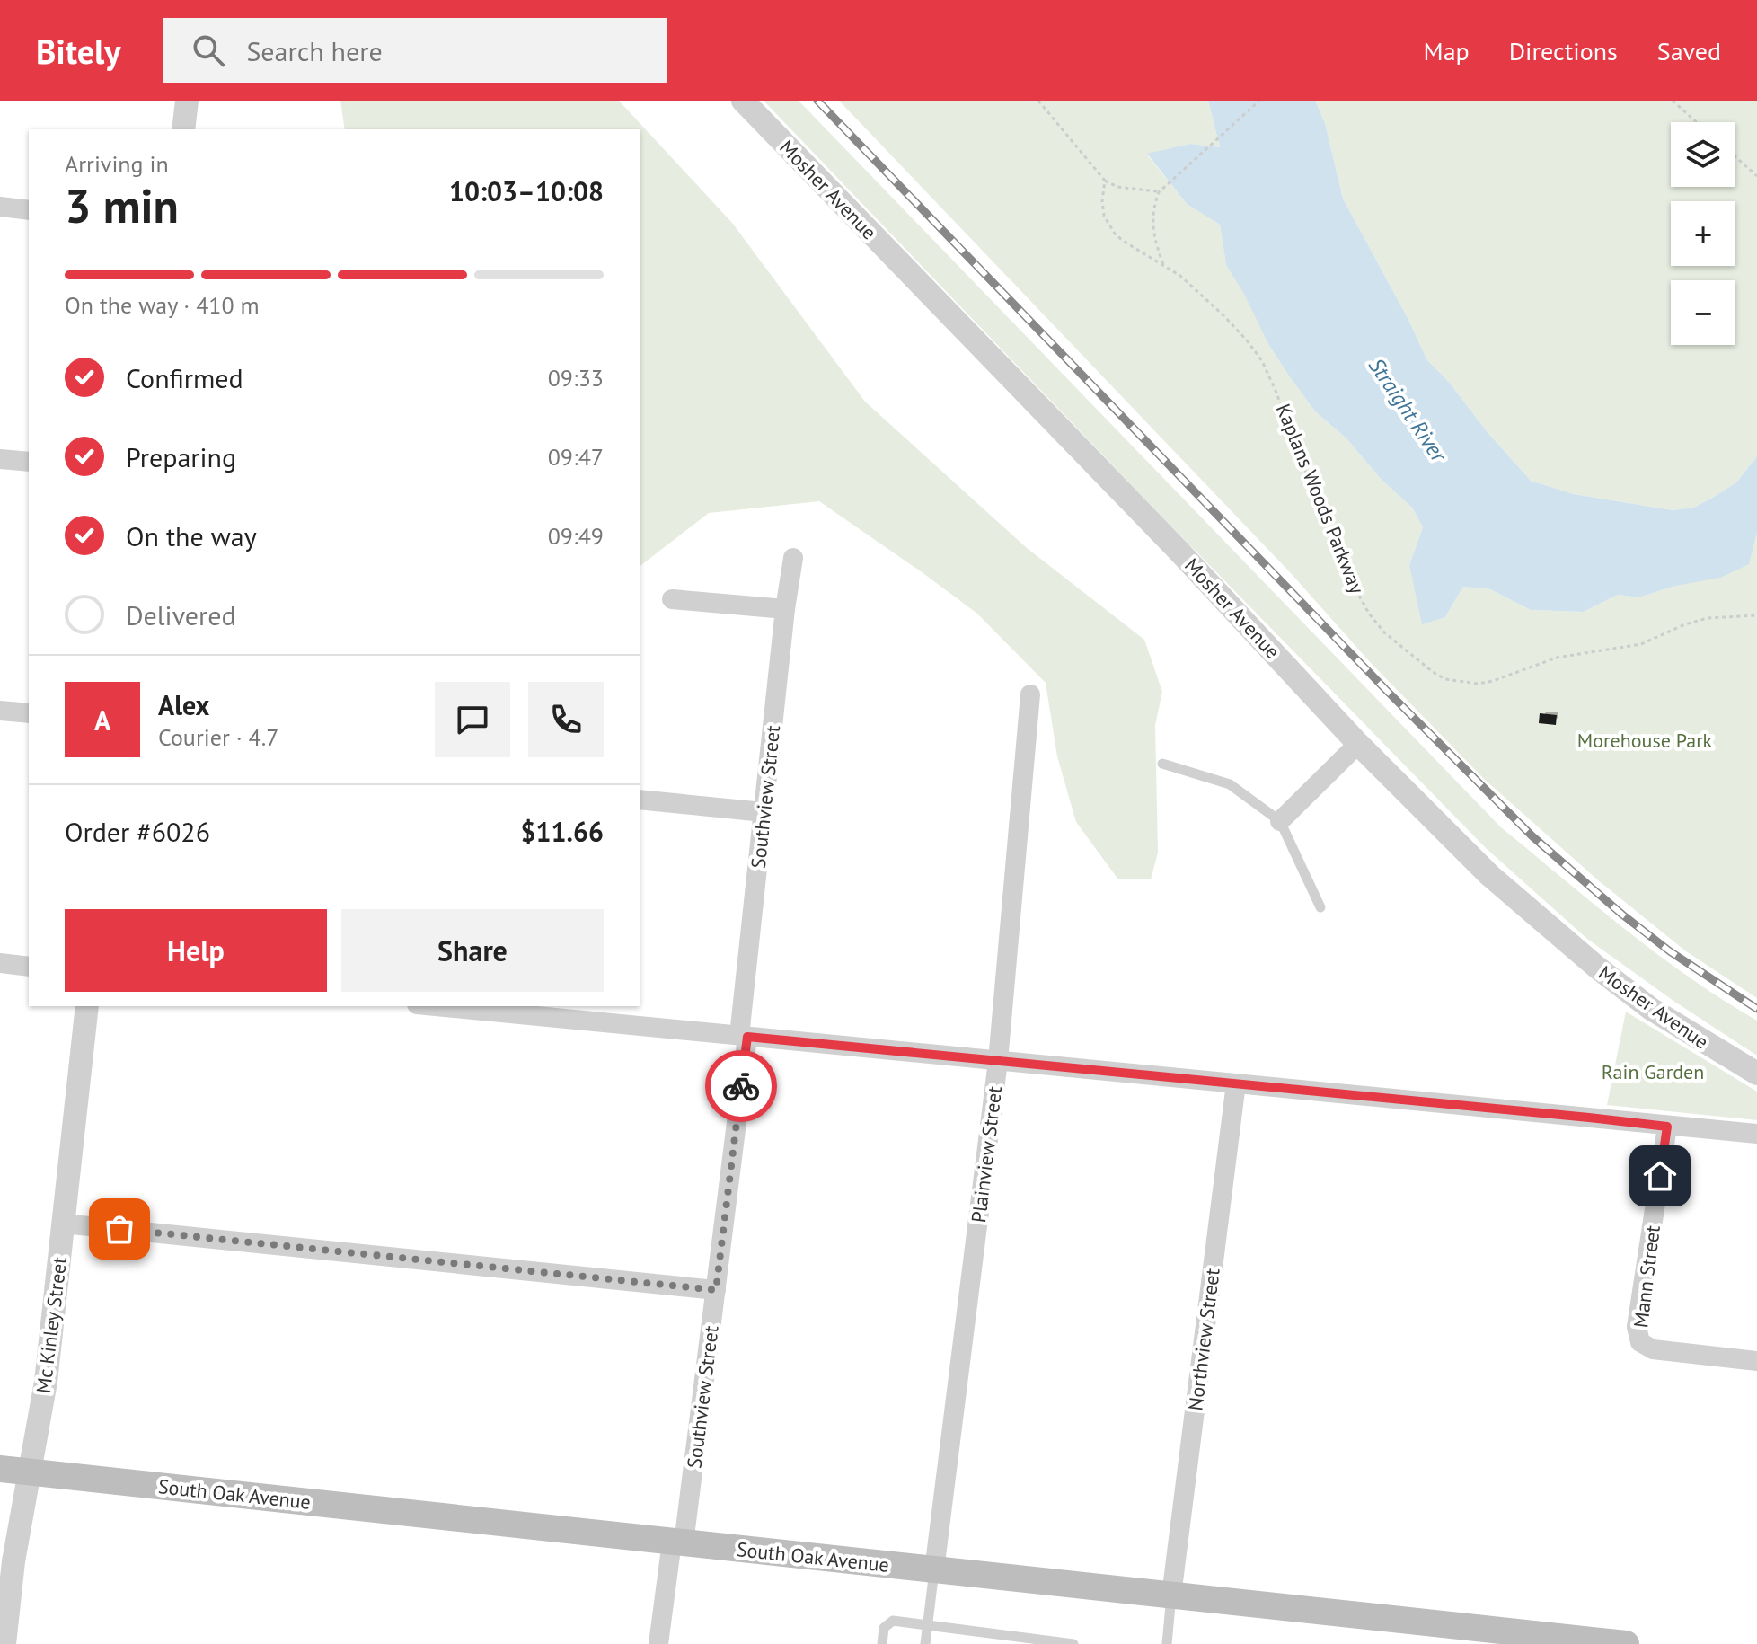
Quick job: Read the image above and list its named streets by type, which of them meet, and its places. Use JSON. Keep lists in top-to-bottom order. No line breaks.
{"streets":{"main road":["South Oak Avenue"],"street":["Mosher Avenue","Southview Street","Plainview Street","Mann Street","Mc Kinley Street","Northview Street"],"path":["Kaplans Woods Parkway"]},"crossings":[["Southview Street","South Oak Avenue"],["Plainview Street","South Oak Avenue"],["Mc Kinley Street","South Oak Avenue"],["Northview Street","South Oak Avenue"]],"water":["Straight River"],"parks":["Morehouse Park","Rain Garden"],"page":{"header":"Bitely","search":"Search here","nav":["Map","Directions","Saved"],"map_buttons":["+","−"],"heading":["3 min","Arriving in","10:03–10:08"],"panel":["Alex","Courier · 4.7","Order #6026","$11.66"],"bar":"On the way · 410 m","list":[["Confirmed","09:33"],["Preparing","09:47"],["On the way","09:49"],"Delivered"],"round":"A","buttons":["Help","Share"]}}
